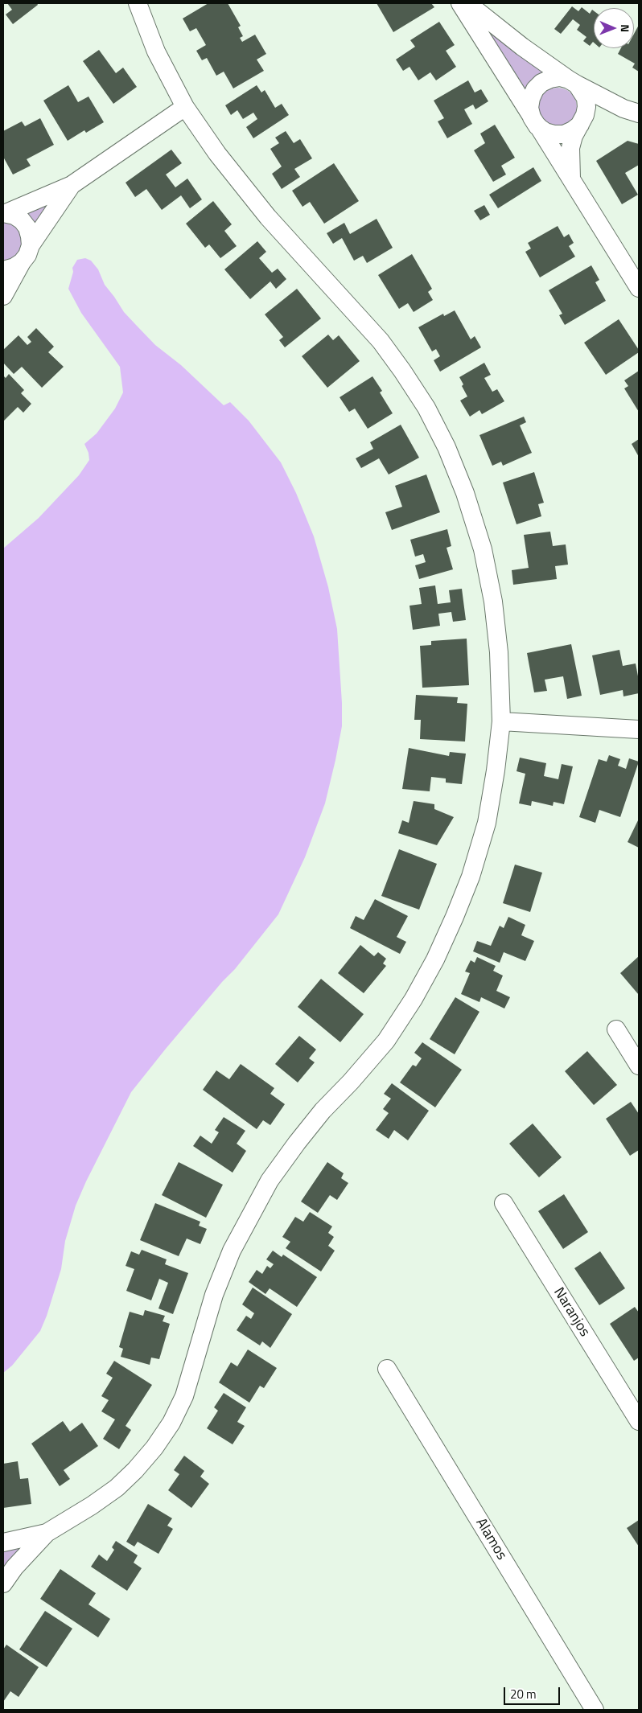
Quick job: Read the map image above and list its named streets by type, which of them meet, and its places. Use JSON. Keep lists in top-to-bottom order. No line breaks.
{"streets":{"street":["Naranjos","Alamos"]},"scale_bar":"20 m","north":"right"}
